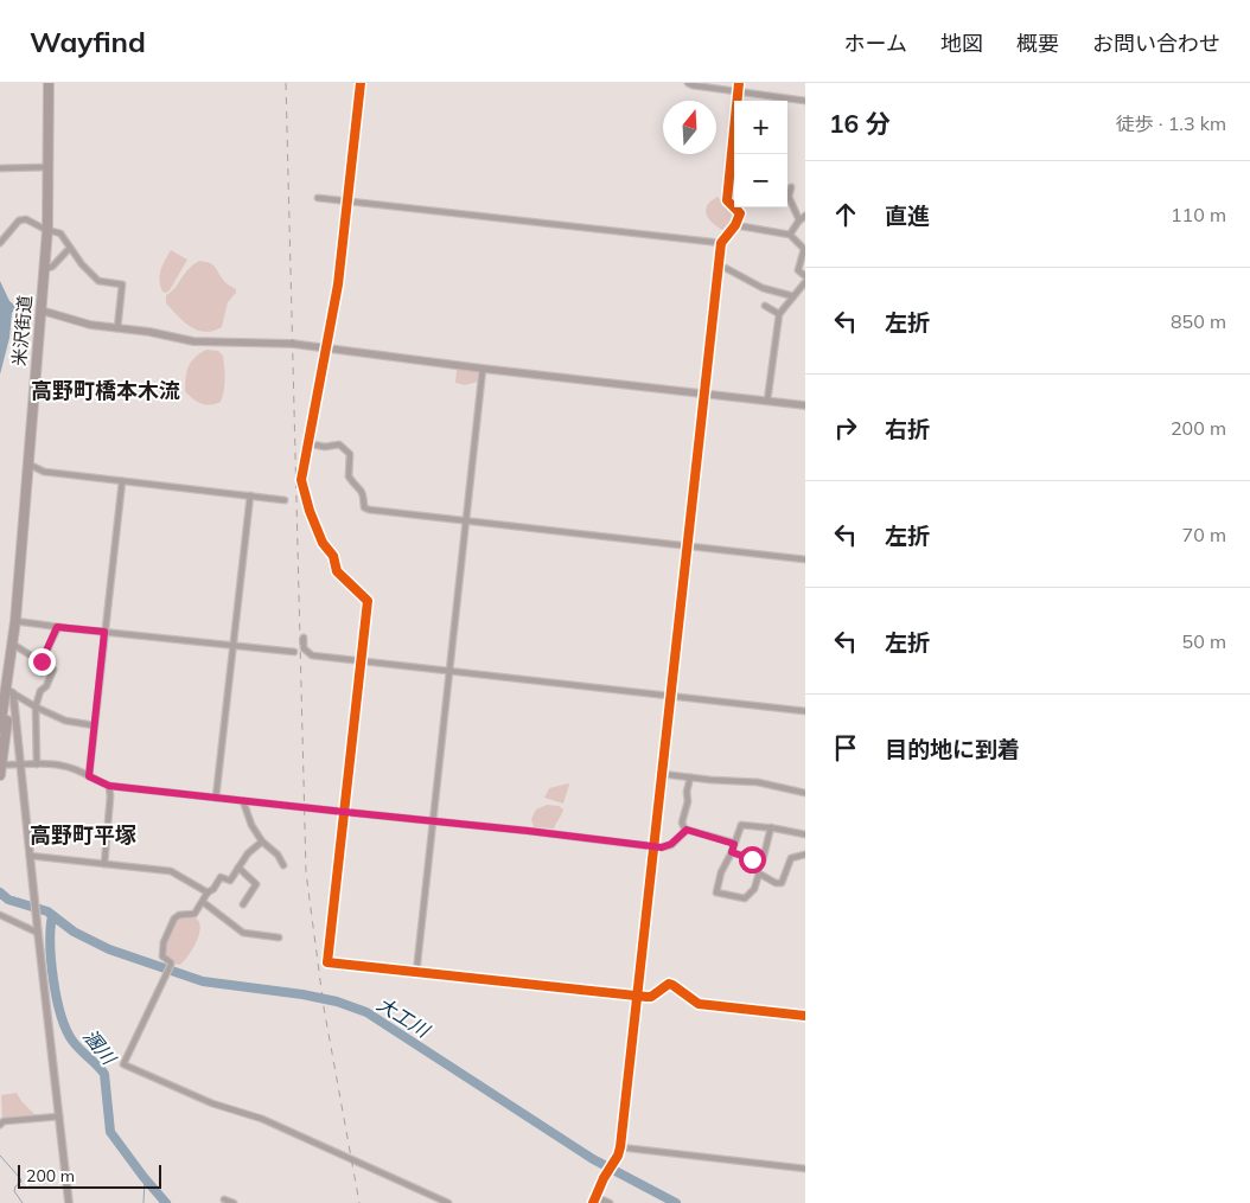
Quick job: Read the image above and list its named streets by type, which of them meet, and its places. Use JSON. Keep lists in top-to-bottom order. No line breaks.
{"streets":{"highway":["米沢街道"]},"districts":["高野町橋本木流","高野町平塚"],"water":["大工川","溷川"],"scale_bar":"200 m","north":"top","page":{"header":"Wayfind","nav":["ホーム","地図","概要","お問い合わせ"],"heading":["16 分","徒歩 · 1.3 km"],"map_buttons":["+","−"],"list":[["直進","110 m"],["左折","850 m"],["右折","200 m"],["左折","70 m"],["左折","50 m"],"目的地に到着"],"scale":"200 m"}}
